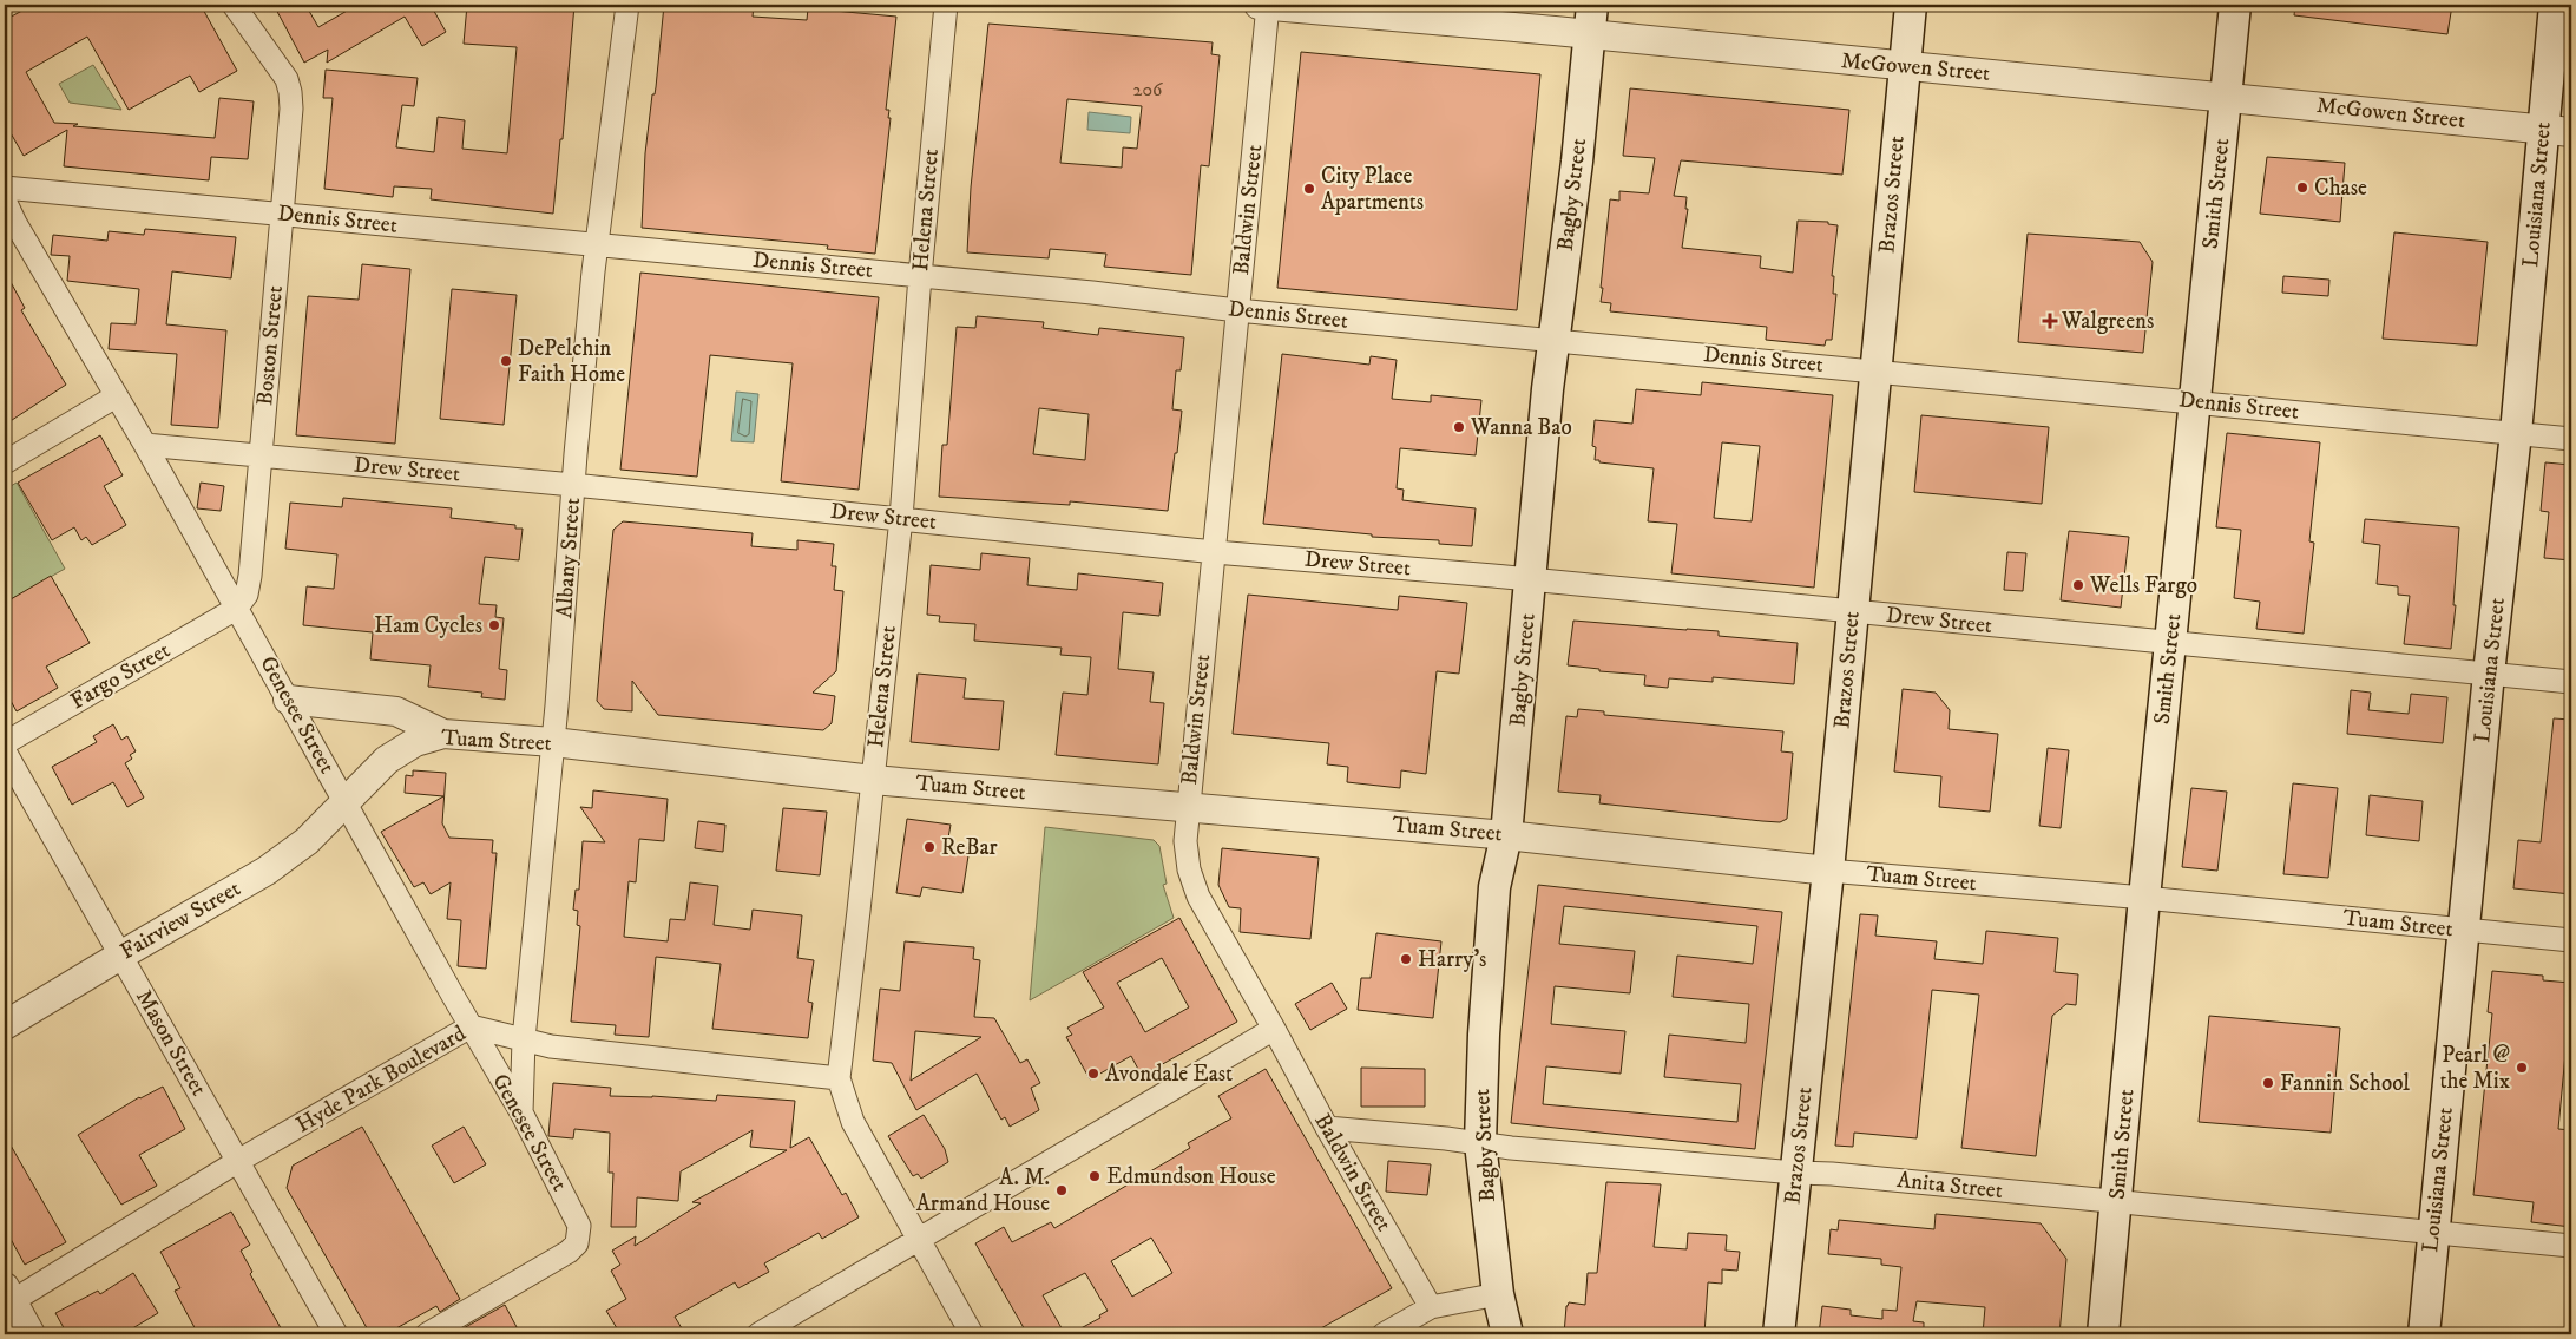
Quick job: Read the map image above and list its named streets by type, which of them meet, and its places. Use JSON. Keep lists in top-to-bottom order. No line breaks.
{"streets":{"main road":["Smith Street","Bagby Street","Brazos Street","Louisiana Street"],"street":["McGowen Street","Helena Street","Baldwin Street","Dennis Street","Boston Street","Drew Street","Albany Street","Fargo Street","Genesee Street","Tuam Street","Fairview Street","Mason Street","Hyde Park Boulevard","Anita Street"]},"crossings":[["McGowen Street","Smith Street"],["McGowen Street","Bagby Street"],["McGowen Street","Brazos Street"],["McGowen Street","Louisiana Street"],["McGowen Street","Baldwin Street"],["Smith Street","Dennis Street"],["Smith Street","Drew Street"],["Smith Street","Tuam Street"],["Smith Street","Anita Street"],["Bagby Street","Dennis Street"],["Bagby Street","Drew Street"],["Bagby Street","Tuam Street"],["Bagby Street","Anita Street"],["Brazos Street","Dennis Street"],["Brazos Street","Drew Street"],["Brazos Street","Tuam Street"],["Brazos Street","Anita Street"],["Louisiana Street","Dennis Street"],["Louisiana Street","Drew Street"],["Louisiana Street","Tuam Street"],["Louisiana Street","Anita Street"],["Helena Street","Dennis Street"],["Helena Street","Drew Street"],["Helena Street","Tuam Street"],["Helena Street","Hyde Park Boulevard"],["Baldwin Street","Dennis Street"],["Baldwin Street","Drew Street"],["Baldwin Street","Tuam Street"],["Baldwin Street","Anita Street"],["Dennis Street","Boston Street"],["Dennis Street","Albany Street"],["Boston Street","Drew Street"],["Boston Street","Fargo Street"],["Boston Street","Genesee Street"],["Drew Street","Albany Street"],["Drew Street","Genesee Street"],["Albany Street","Genesee Street"],["Albany Street","Tuam Street"],["Albany Street","Hyde Park Boulevard"],["Fargo Street","Genesee Street"],["Genesee Street","Tuam Street"],["Genesee Street","Fairview Street"],["Genesee Street","Hyde Park Boulevard"],["Tuam Street","Fairview Street"],["Fairview Street","Mason Street"],["Mason Street","Hyde Park Boulevard"]],"places":{"other":["Chase","City Place Apartments","DePelchin Faith Home","Wanna Bao","Wells Fargo","Ham Cycles","ReBar","Harry's","Pearl @ the Mix","Avondale East","Fannin School","Edmundson House","A. M. Armand House"],"health":["Walgreens"]},"house_numbers":["206"]}
